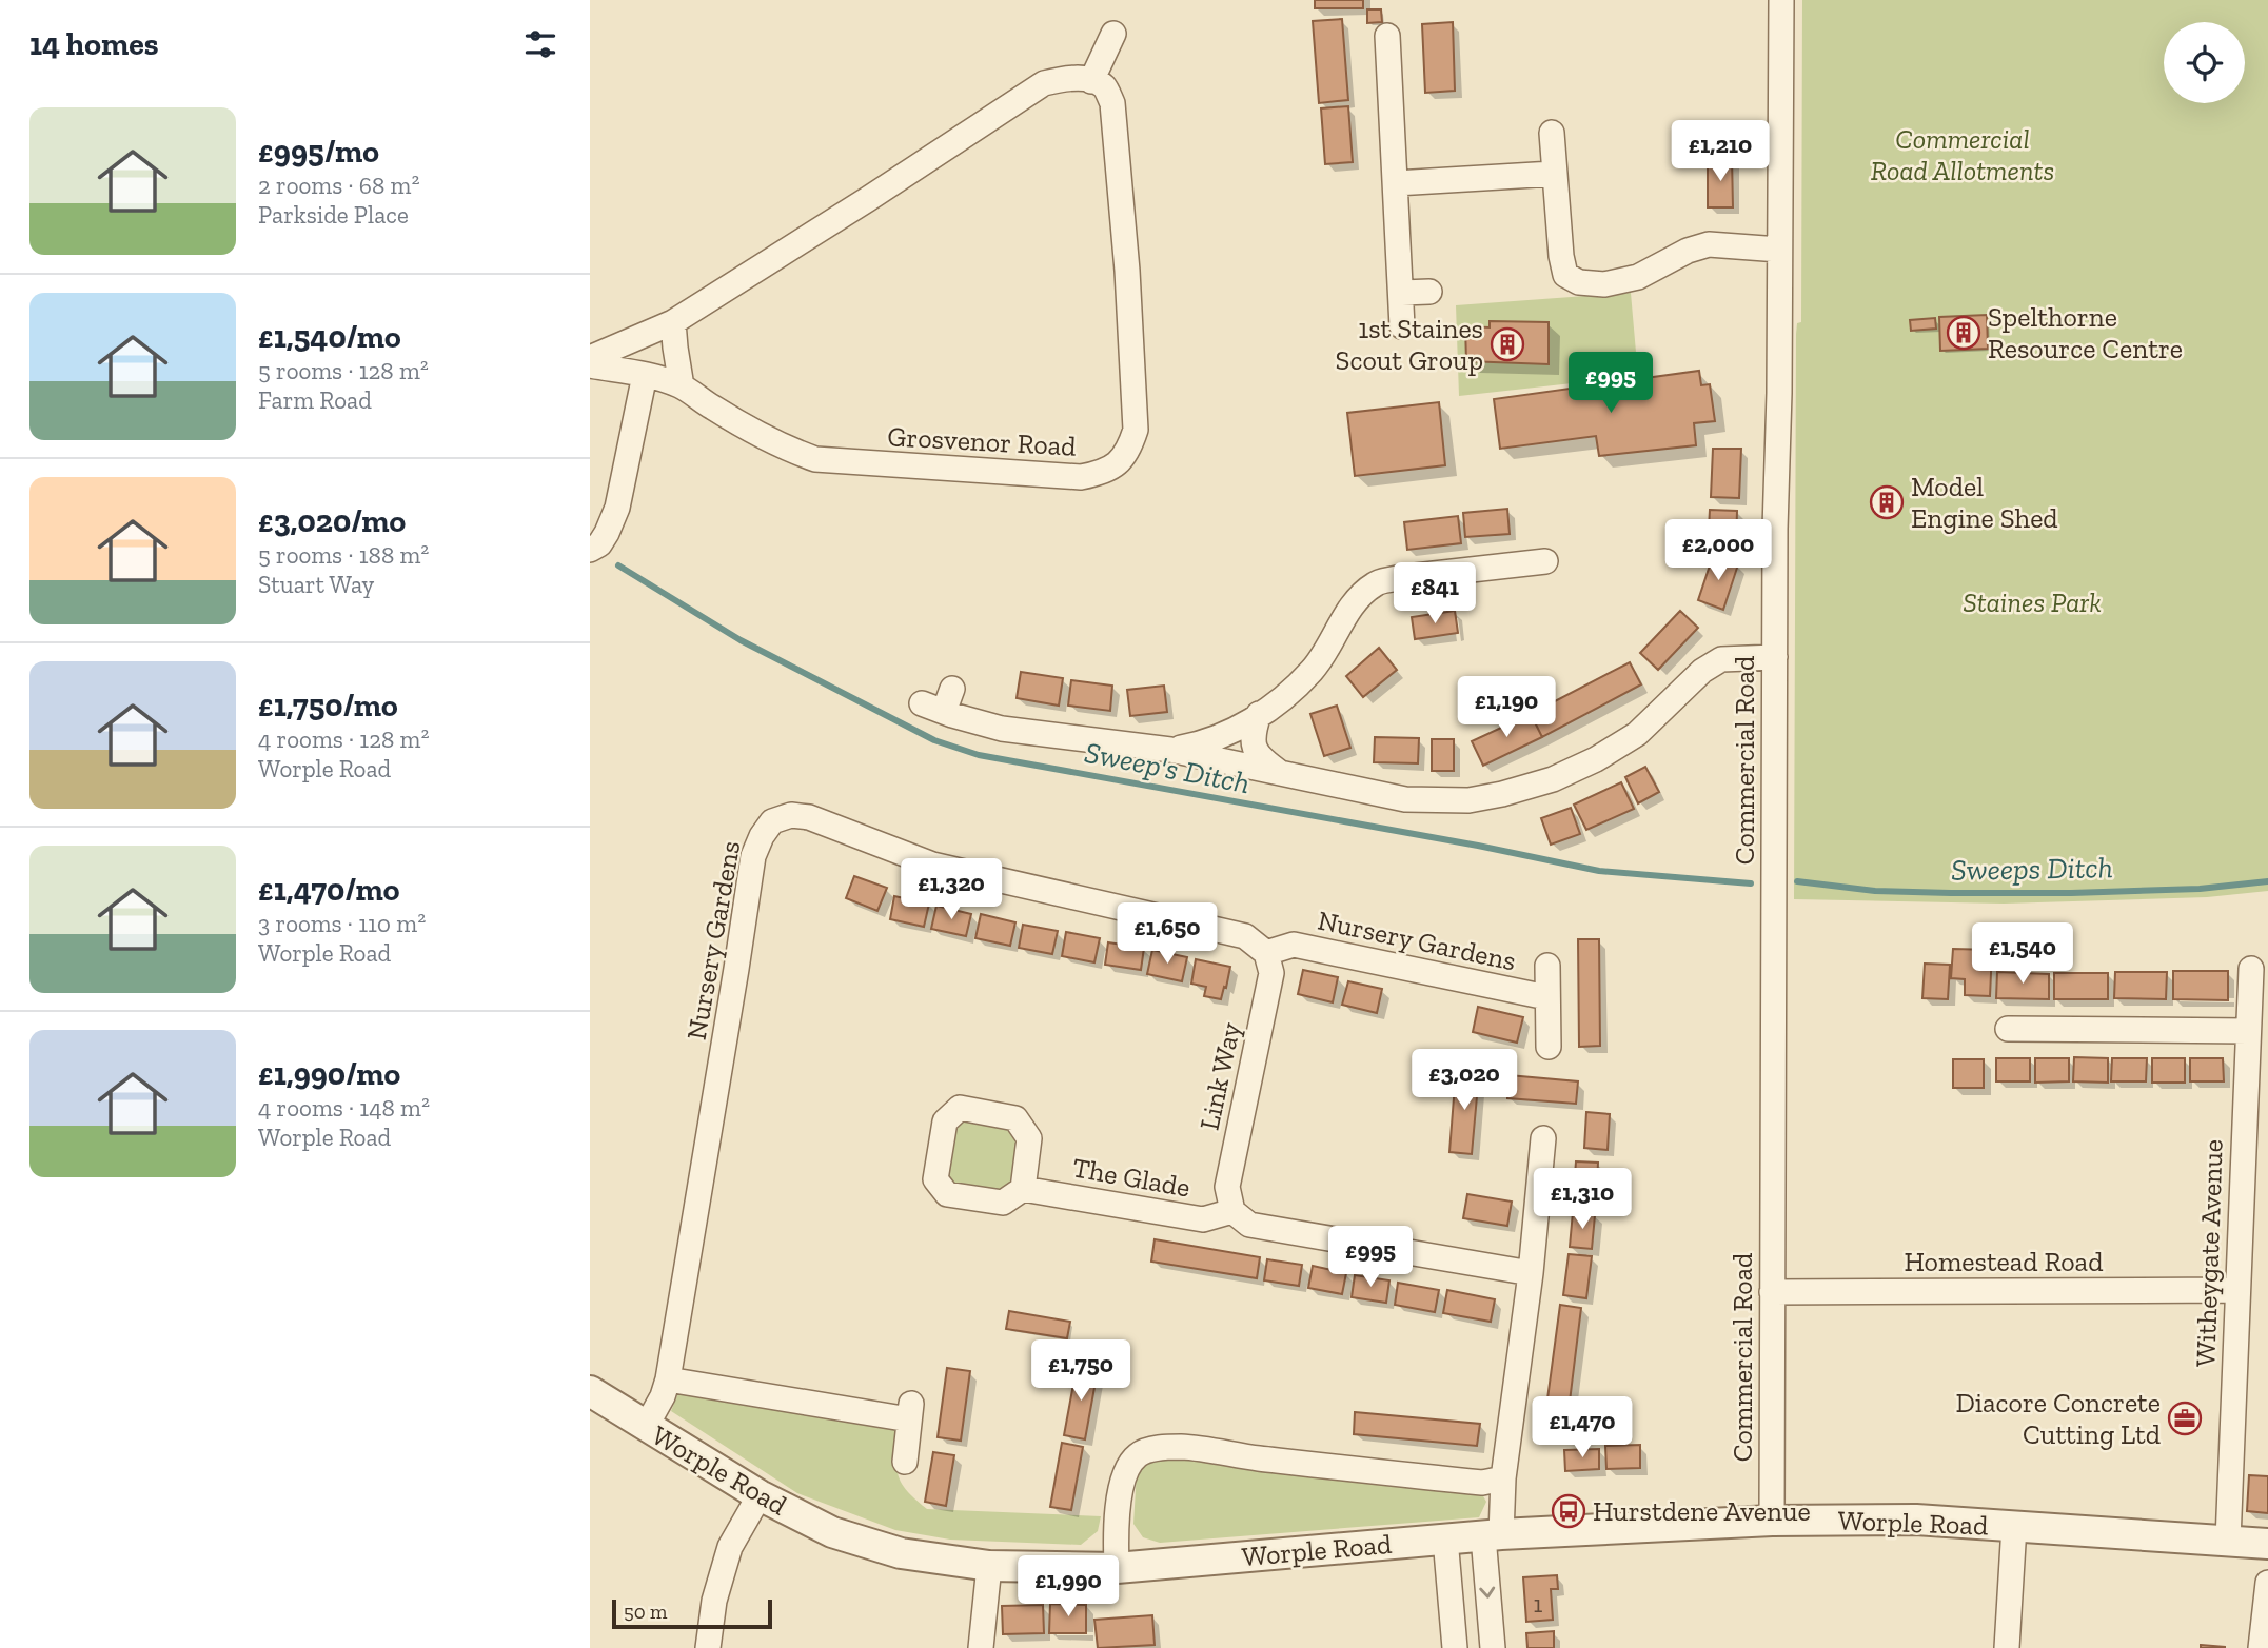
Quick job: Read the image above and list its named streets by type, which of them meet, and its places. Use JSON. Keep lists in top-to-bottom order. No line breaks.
{"streets":{"street":["Grosvenor Road","Commercial Road","Nursery Gardens","Link Way","The Glade","Witheygate Avenue","Homestead Road","Worple Road"]},"crossings":[["Commercial Road","Homestead Road"],["Commercial Road","Worple Road"],["Nursery Gardens","Link Way"],["Nursery Gardens","Worple Road"],["Link Way","The Glade"],["Witheygate Avenue","Homestead Road"],["Witheygate Avenue","Worple Road"]],"water":["Sweep's Ditch","Sweeps Ditch"],"parks":["Commercial Road Allotments","Staines Park"],"places":{"building":["Spelthorne Resource Centre","1st Staines Scout Group","Model Engine Shed"],"office":["Diacore Concrete Cutting Ltd"],"bus stop":["Hurstdene Avenue"]},"house_numbers":["1"],"scale_bar":"50 m","page":{"heading":"14 homes","list":[{"name":"£995/mo","note":"2 rooms · 68 m² · Parkside Place"},{"name":"£1,540/mo","note":"5 rooms · 128 m² · Farm Road"},{"name":"£3,020/mo","note":"5 rooms · 188 m² · Stuart Way"},{"name":"£1,750/mo","note":"4 rooms · 128 m² · Worple Road"},{"name":"£1,470/mo","note":"3 rooms · 110 m² · Worple Road"},{"name":"£1,990/mo","note":"4 rooms · 148 m² · Worple Road"}],"price":["£1,210","£995","£2,000","£841","£1,190","£1,320","£1,650","£1,540","£3,020","£1,310","£995","£1,750","£1,470","£1,990"],"scale":"50 m"}}
